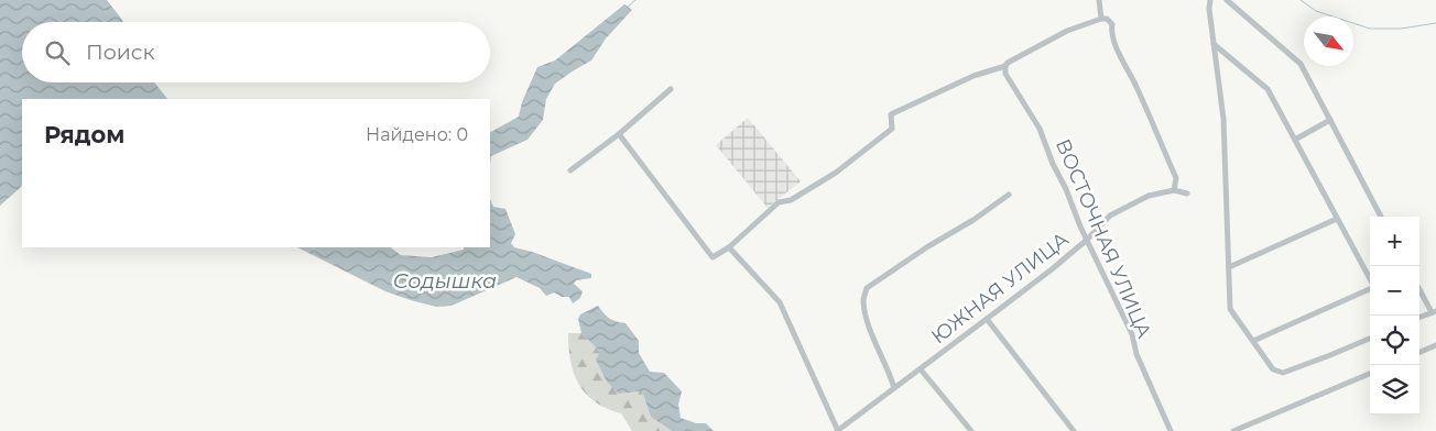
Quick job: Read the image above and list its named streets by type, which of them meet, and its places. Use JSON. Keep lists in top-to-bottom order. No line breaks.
{"streets":{"street":["ВОСТОЧНАЯ УЛИЦА","ЮЖНАЯ УЛИЦА"]},"crossings":[["ВОСТОЧНАЯ УЛИЦА","ЮЖНАЯ УЛИЦА"]],"water":["Содышка"],"north":"bottom right","page":{"search":"Поиск","heading":["Рядом","Найдено: 0"],"map_buttons":["+","−"]}}
